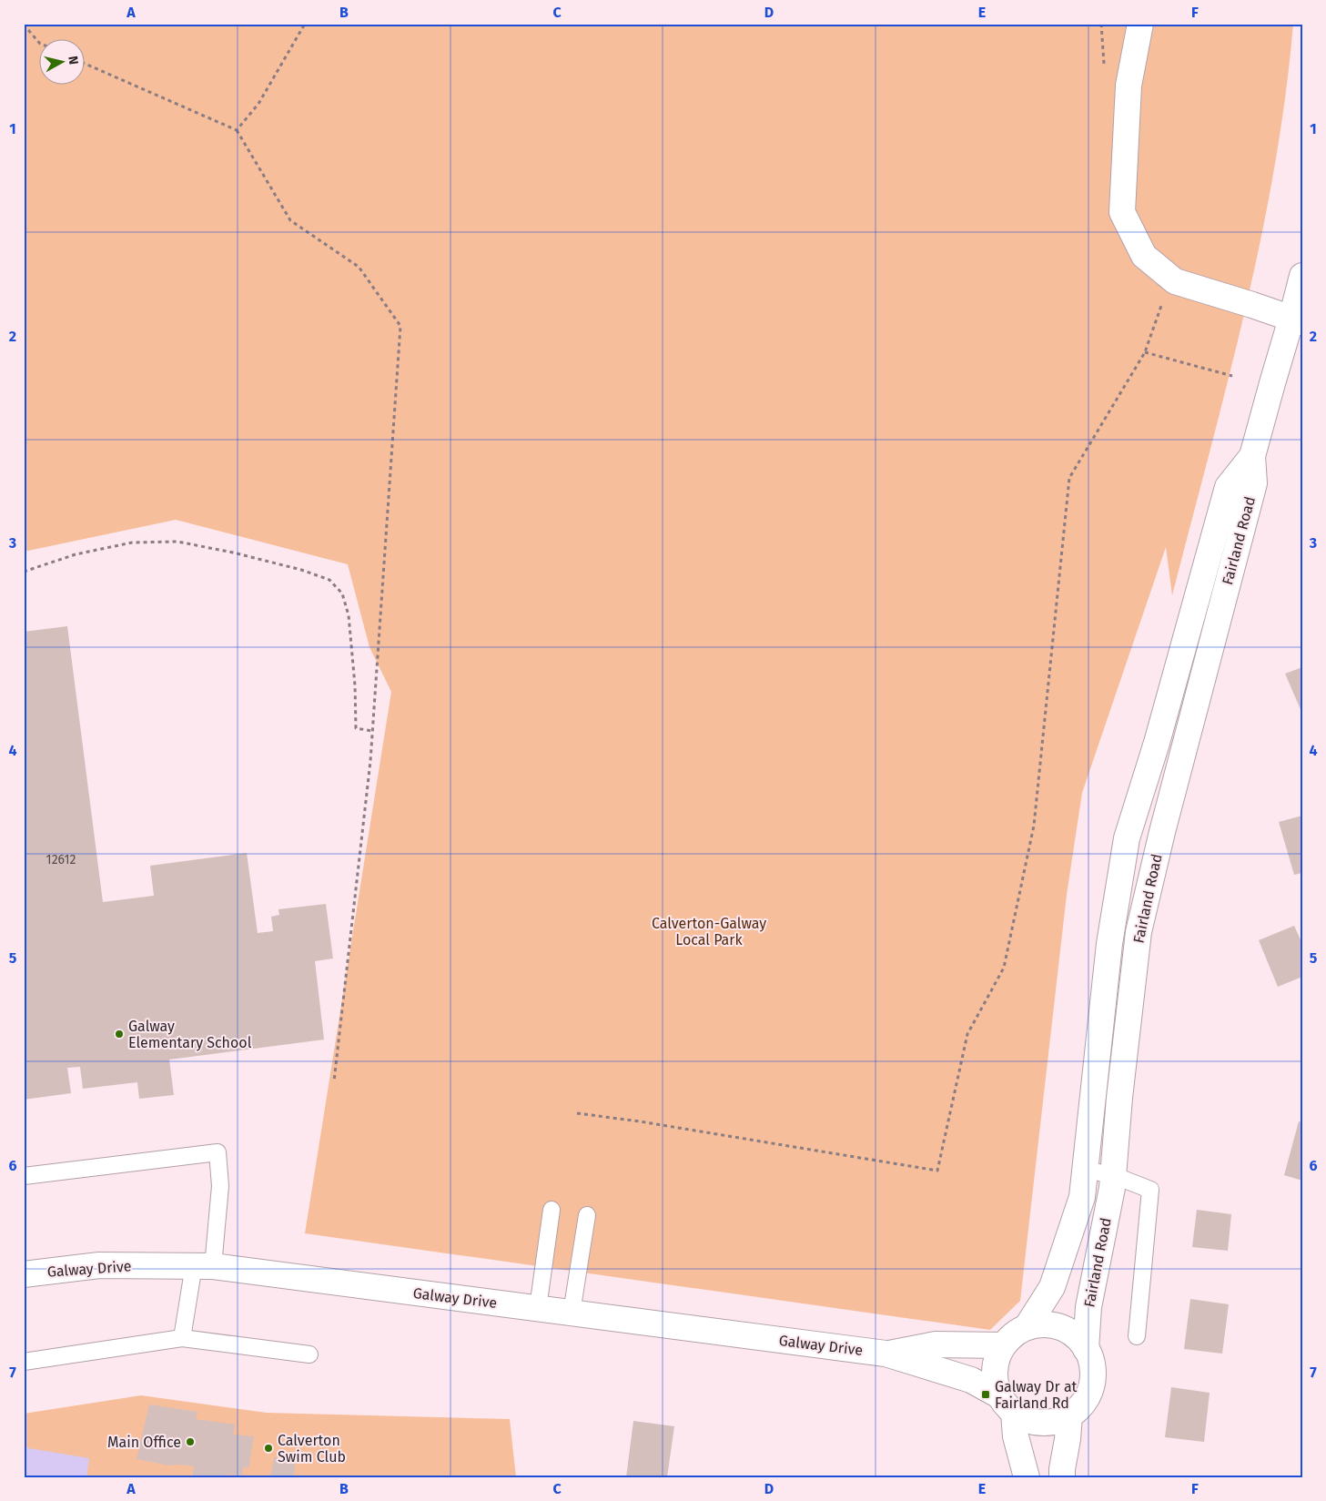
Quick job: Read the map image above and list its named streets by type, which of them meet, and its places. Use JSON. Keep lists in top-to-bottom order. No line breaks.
{"streets":{"main road":["Fairland Road","Galway Drive"]},"crossings":[["Fairland Road","Galway Drive"]],"parks":["Calverton-Galway Local Park"],"places":{"other":["Galway Elementary School","Main Office","Calverton Swim Club"],"transit":["Galway Dr at Fairland Rd"]},"house_numbers":["12612"],"north":"right","grid":{"columns":["A","B","C","D","E","F"],"rows":["1","2","3","4","5","6","7"]}}
